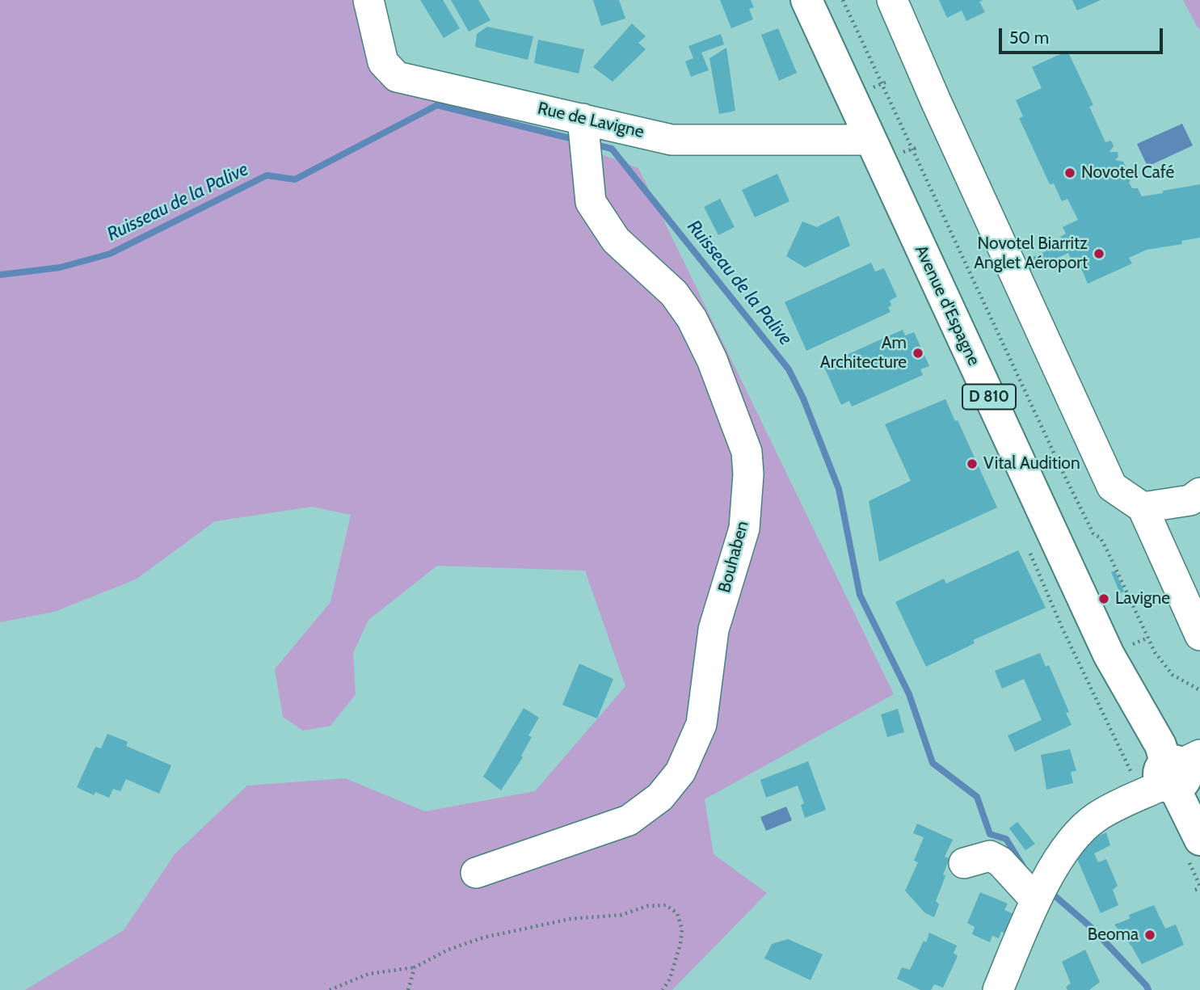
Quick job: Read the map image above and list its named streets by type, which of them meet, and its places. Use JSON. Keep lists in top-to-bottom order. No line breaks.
{"streets":{"main road":["Avenue d'Espagne","D 810"],"street":["Rue de Lavigne","Bouhaben"]},"crossings":[["Rue de Lavigne","Avenue d'Espagne"],["Rue de Lavigne","Bouhaben"]],"water":["Ruisseau de la Palive"],"places":["Novotel Café","Novotel Biarritz Anglet Aéroport","Am Architecture","Vital Audition","Lavigne","Beoma"],"scale_bar":"50 m"}
